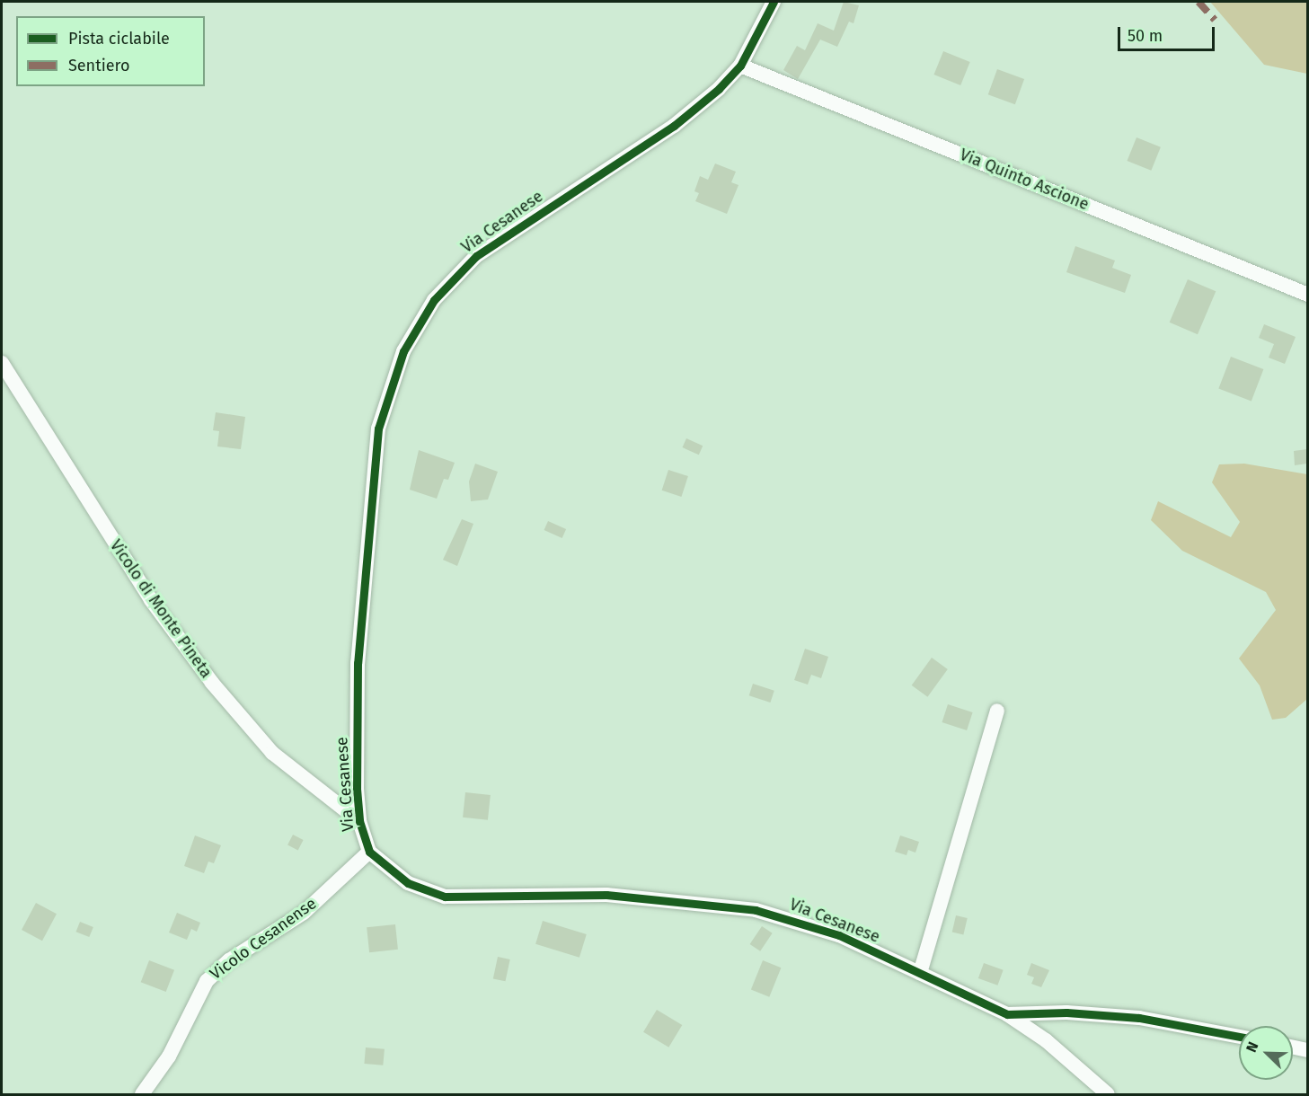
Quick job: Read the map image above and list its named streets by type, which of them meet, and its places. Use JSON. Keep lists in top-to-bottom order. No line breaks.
{"streets":{"street":["Via Quinto Ascione","Via Cesanese","Vicolo di Monte Pineta","Vicolo Cesanense"]},"crossings":[["Via Quinto Ascione","Via Cesanese"],["Via Cesanese","Vicolo di Monte Pineta"],["Via Cesanese","Vicolo Cesanense"]],"legend":["Pista ciclabile","Sentiero"],"scale_bar":"50 m","north":"top left"}
